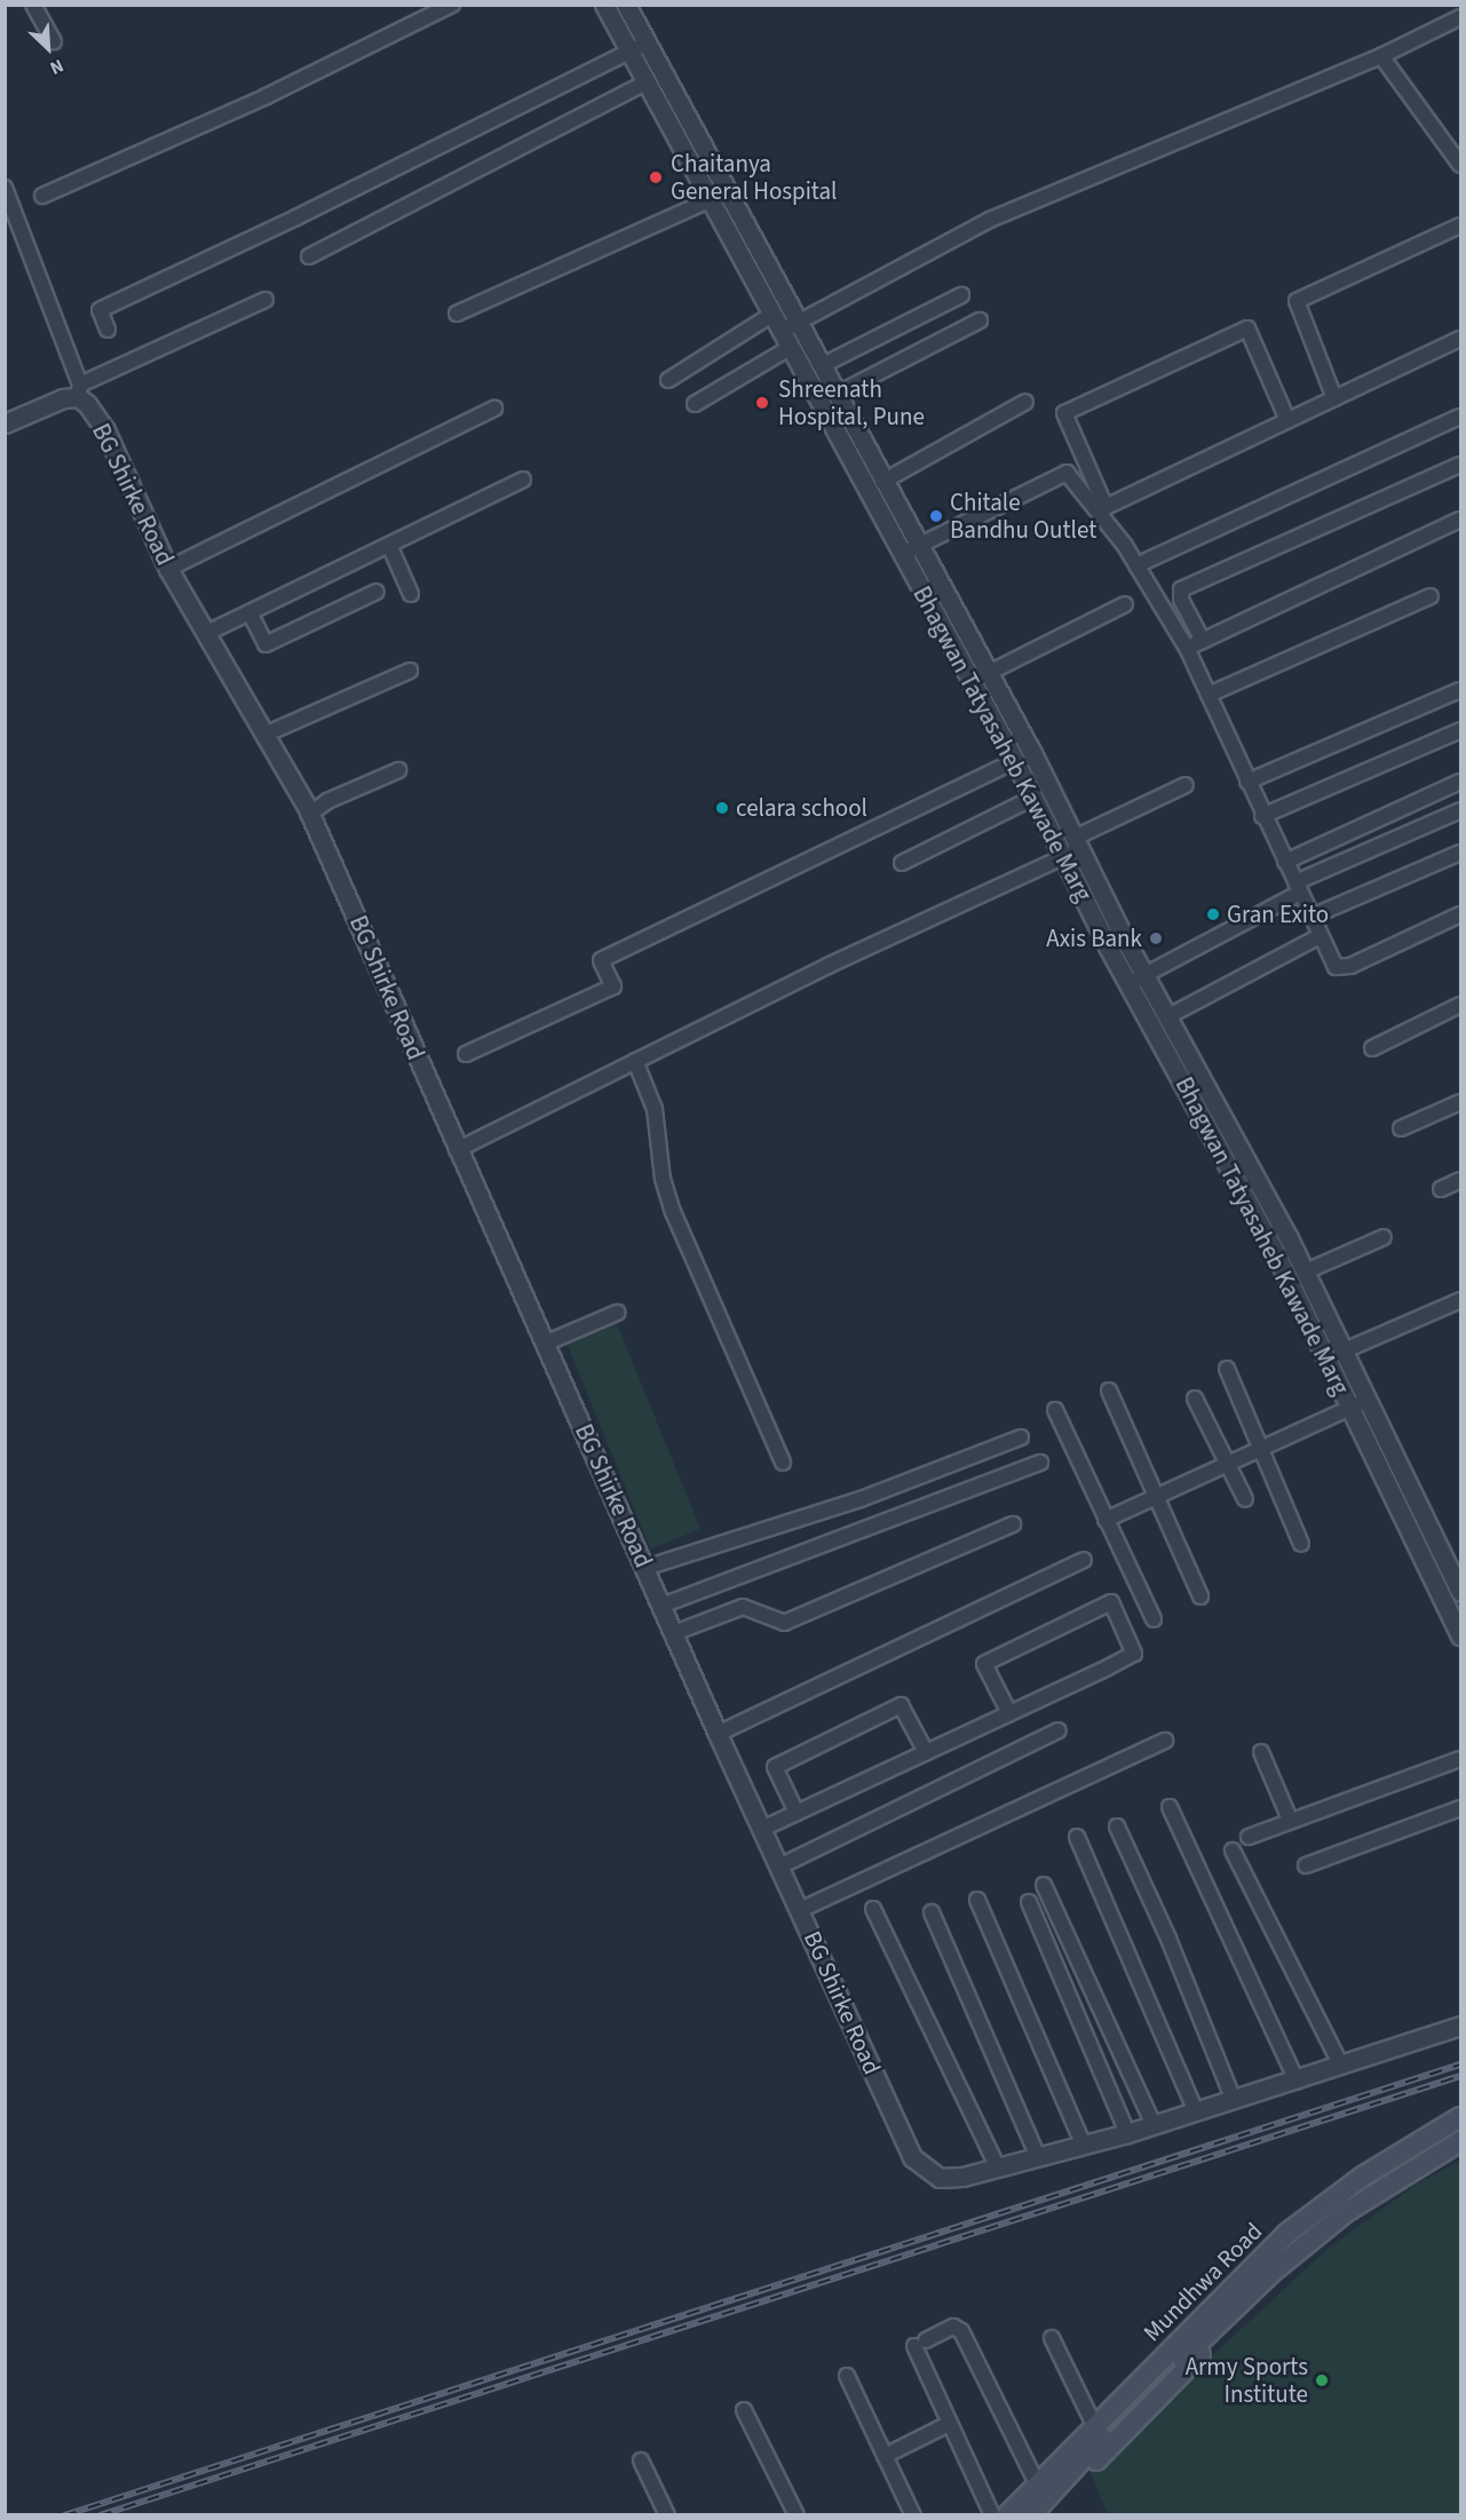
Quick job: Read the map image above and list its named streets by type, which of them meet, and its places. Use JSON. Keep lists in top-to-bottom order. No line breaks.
{"streets":{"main road":["Mundhwa Road"],"street":["BG Shirke Road","Bhagwan Tatyasaheb Kawade Marg"]},"places":["Chaitanya General Hospital","Shreenath Hospital, Pune","Chitale Bandhu Outlet","celara school","Gran Exito","Axis Bank","Army Sports Institute"],"north":"bottom right"}
